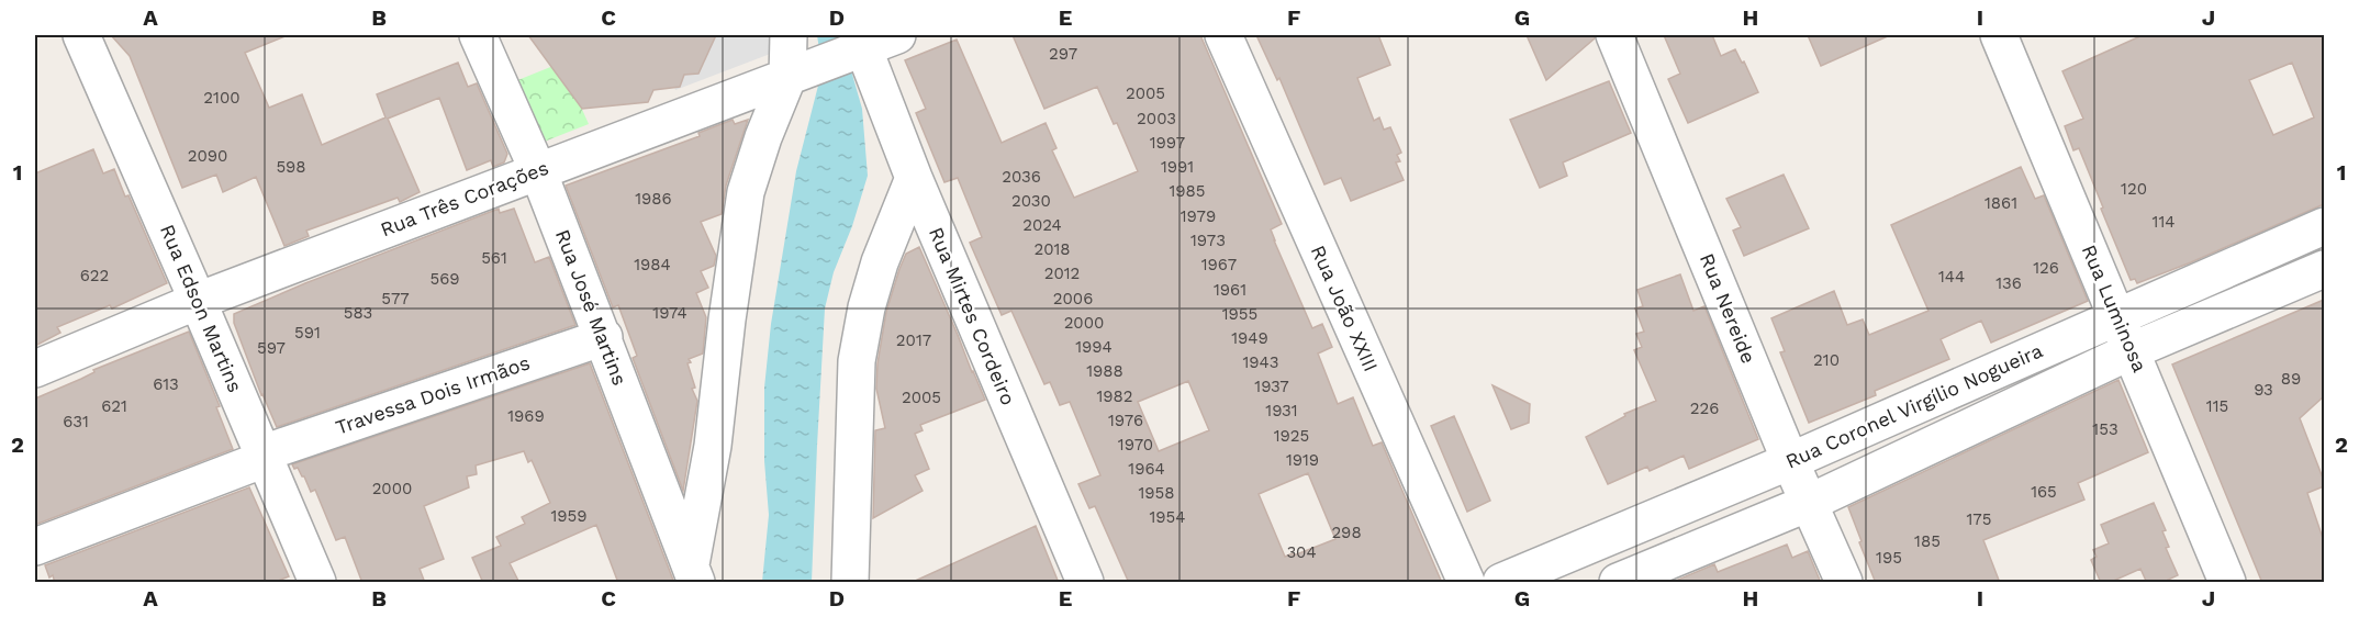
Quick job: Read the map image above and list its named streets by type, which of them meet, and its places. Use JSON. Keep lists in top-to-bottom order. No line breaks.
{"streets":{"street":["Rua Três Corações","Rua José Martins","Rua Edson Martins","Rua João XXIII","Rua Nereide","Rua Luminosa","Rua Mirtes Cordeiro","Travessa Dois Irmãos","Rua Coronel Virgílio Nogueira"]},"crossings":[["Rua Três Corações","Rua José Martins"],["Rua Três Corações","Rua Edson Martins"],["Rua Três Corações","Rua Mirtes Cordeiro"],["Rua José Martins","Travessa Dois Irmãos"],["Rua Edson Martins","Travessa Dois Irmãos"],["Rua Nereide","Rua Coronel Virgílio Nogueira"],["Rua Luminosa","Rua Coronel Virgílio Nogueira"]],"house_numbers":["297","2005","2100","2003","1997","2090","598","1991","2036","120","1985","1986","2030","1861","1979","114","2024","1973","2018","561","1984","1967","126","2012","622","144","569","136","1961","577","2006","583","1974","1955","2000","591","1949","2017","1994","597","210","1943","1988","89","613","1937","93","1982","2005","621","115","226","1931","1969","1976","631","153","1925","1970","1919","1964","2000","165","1958","1959","1954","175","298","185","304","195"],"grid":{"columns":["A","B","C","D","E","F","G","H","I","J"],"rows":["1","2"]}}
